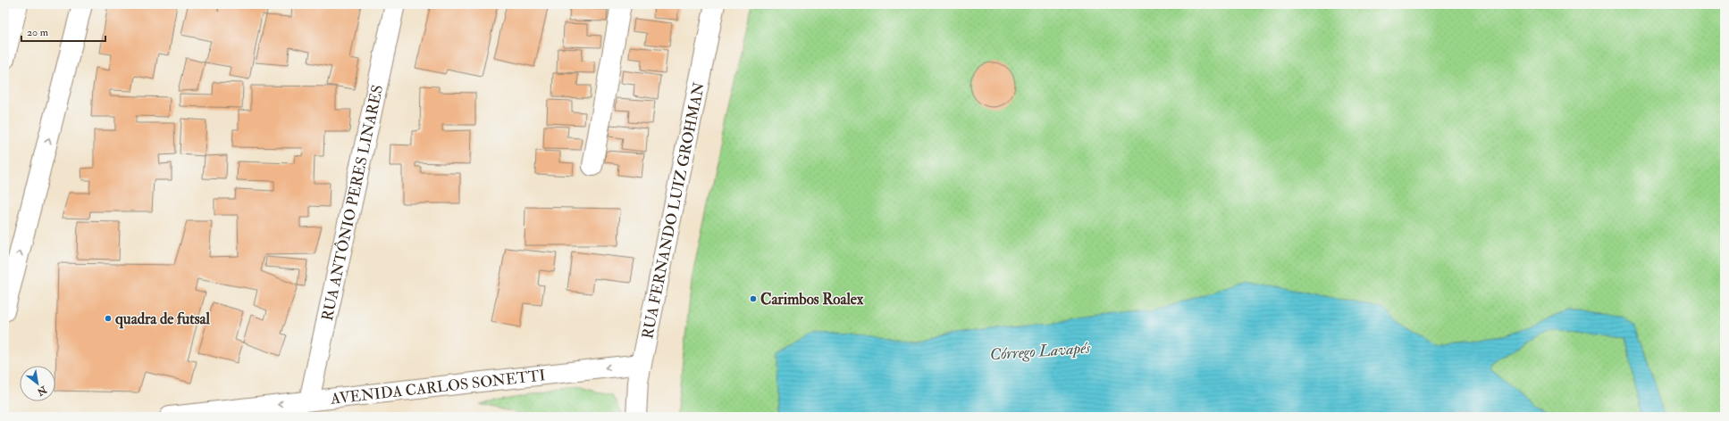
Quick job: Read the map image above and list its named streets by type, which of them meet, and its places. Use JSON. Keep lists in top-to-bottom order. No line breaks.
{"streets":{"street":["RUA ANTÔNIO PERES LINARES","RUA FERNANDO LUIZ GROHMAN","AVENIDA CARLOS SONETTI"]},"crossings":[["RUA ANTÔNIO PERES LINARES","AVENIDA CARLOS SONETTI"],["RUA FERNANDO LUIZ GROHMAN","AVENIDA CARLOS SONETTI"]],"one_way":["AVENIDA CARLOS SONETTI"],"water":["Córrego Lavapés"],"places":["Carimbos Roalex","quadra de futsal"],"scale_bar":"20 m","north":"bottom right"}
